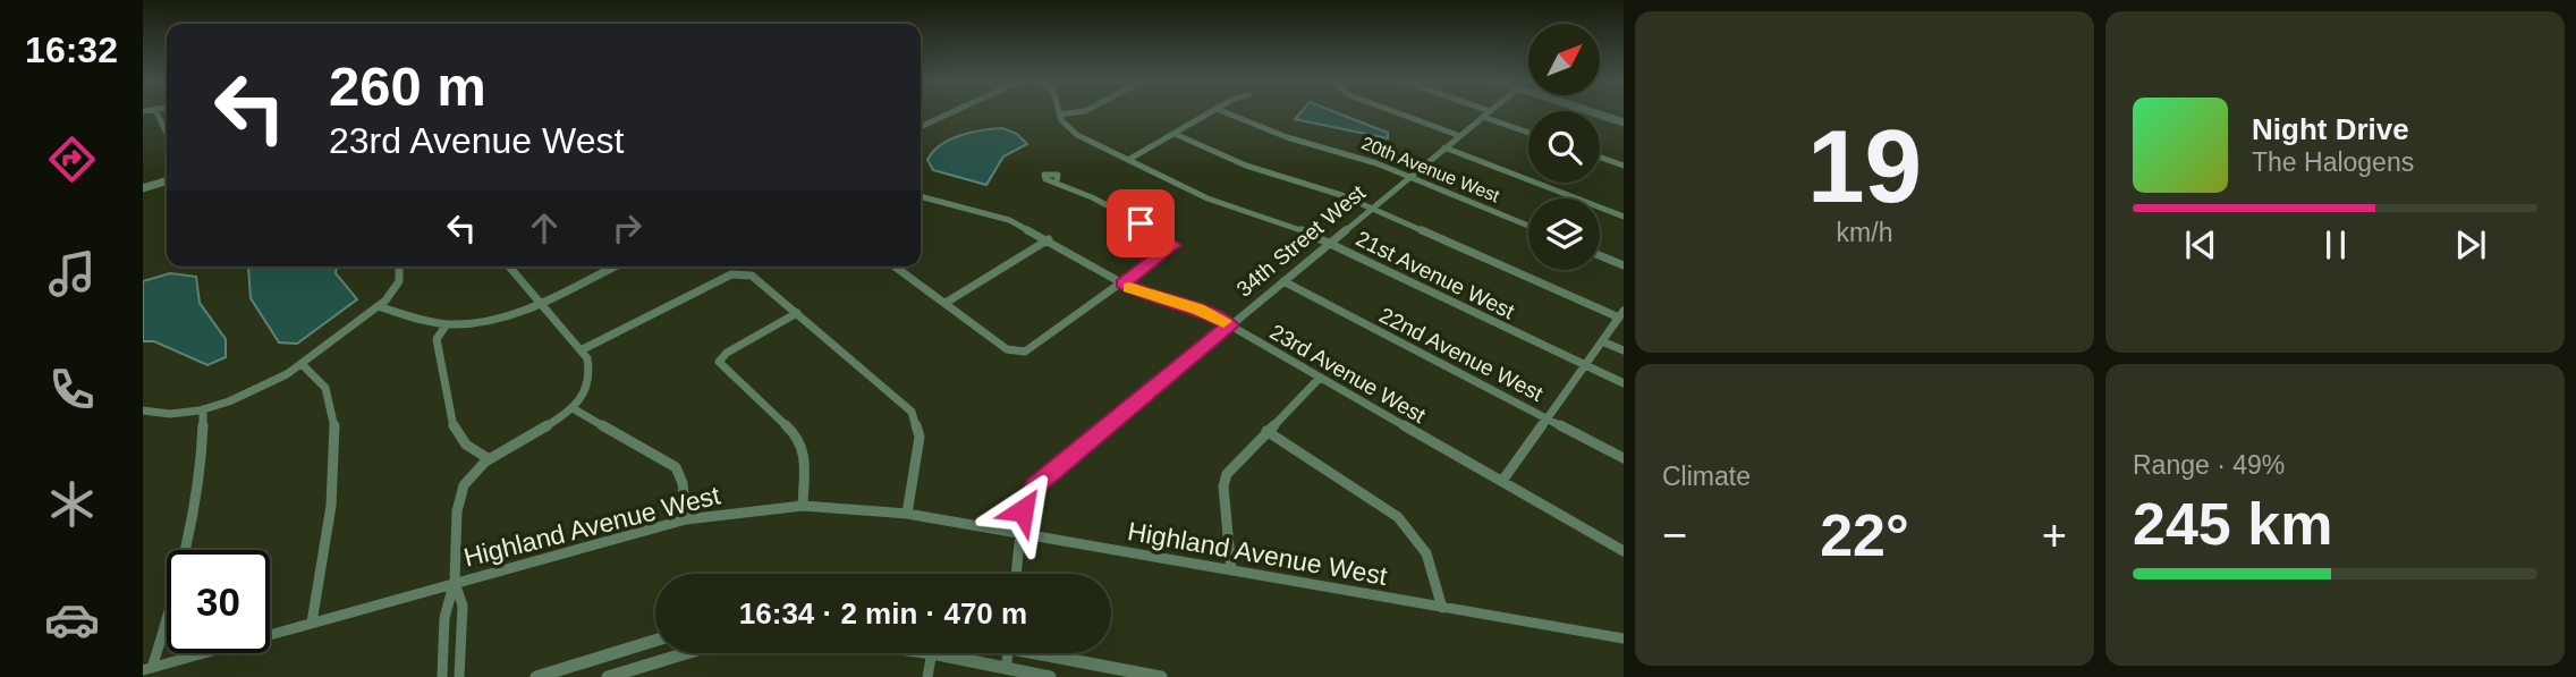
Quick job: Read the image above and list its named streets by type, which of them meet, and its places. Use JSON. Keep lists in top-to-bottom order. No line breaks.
{"streets":{"street":["20th Avenue West","34th Street West","21st Avenue West","22nd Avenue West","23rd Avenue West","Highland Avenue West"]},"crossings":[["20th Avenue West","34th Street West"],["34th Street West","21st Avenue West"],["34th Street West","22nd Avenue West"],["34th Street West","23rd Avenue West"],["34th Street West","Highland Avenue West"]],"north":"top right","page":{"tabs":"16:32","tile":[["19","km/h"],"Climate",["Range · 49%","245 km"]],"turn":["260 m","23rd Avenue West"],"song":["Night Drive","The Halogens"],"heat":["−","22°","+"],"limit":"30","trip":"16:34 · 2 min · 470 m"}}
